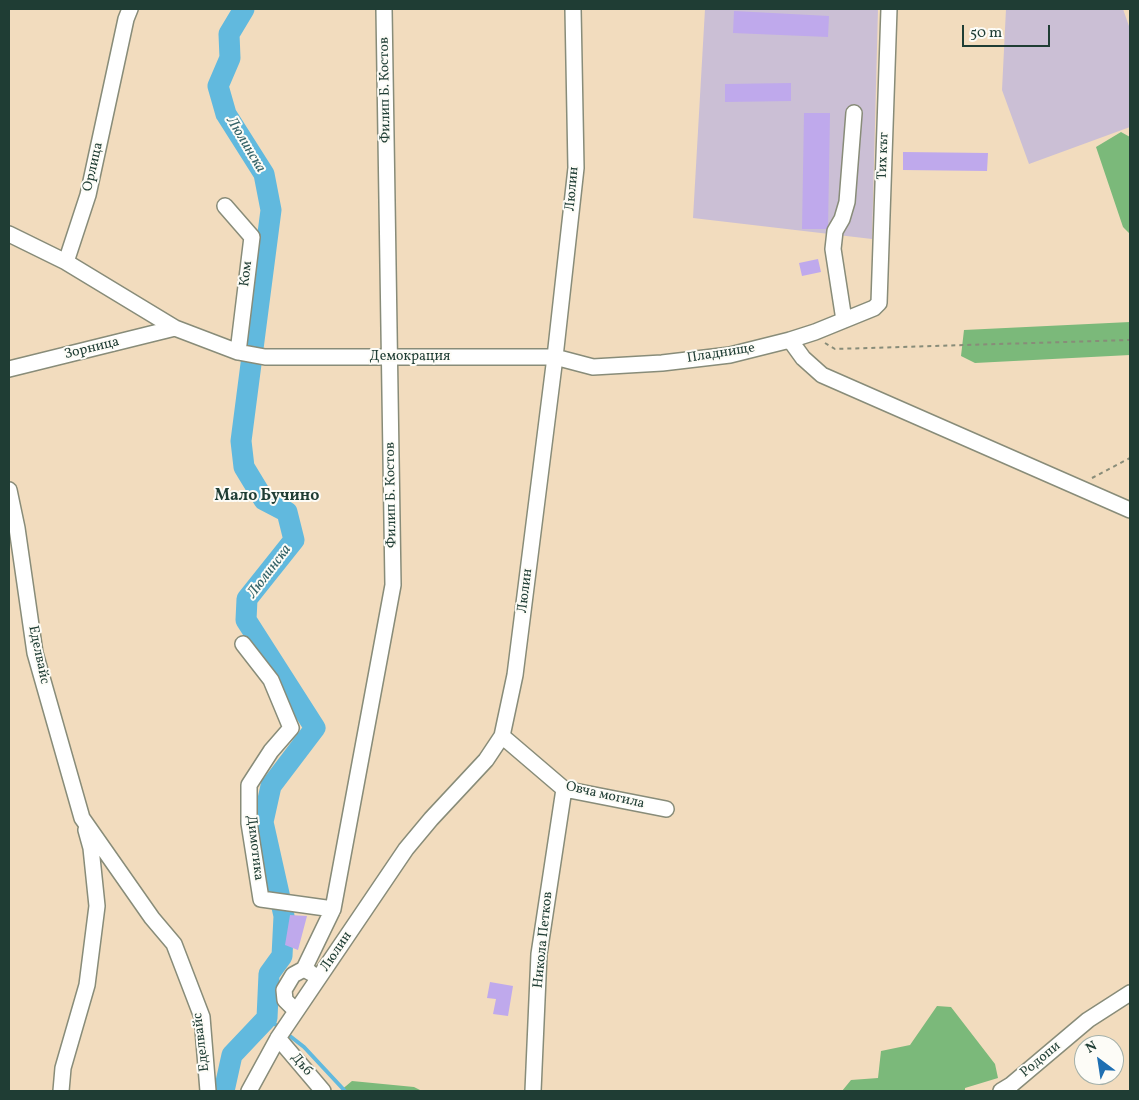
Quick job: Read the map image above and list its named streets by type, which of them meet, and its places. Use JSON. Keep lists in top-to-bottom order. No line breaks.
{"streets":{"street":["Филип Б. Костов","Тих кът","Орлица","Люлин","Ком","Зорница","Пладнище","Демокрация","Еделвайс","Овча могила","Димотика","Никола Петков","Родопи","Дъб"]},"crossings":[["Филип Б. Костов","Демокрация"],["Филип Б. Костов","Димотика"],["Тих кът","Пладнище"],["Орлица","Демокрация"],["Люлин","Пладнище"],["Люлин","Демокрация"],["Люлин","Овча могила"],["Люлин","Дъб"],["Ком","Демокрация"],["Зорница","Демокрация"],["Пладнище","Демокрация"],["Овча могила","Никола Петков"]],"districts":["Мало Бучино"],"water":["Люлинска"],"scale_bar":"50 m","north":"top left"}
